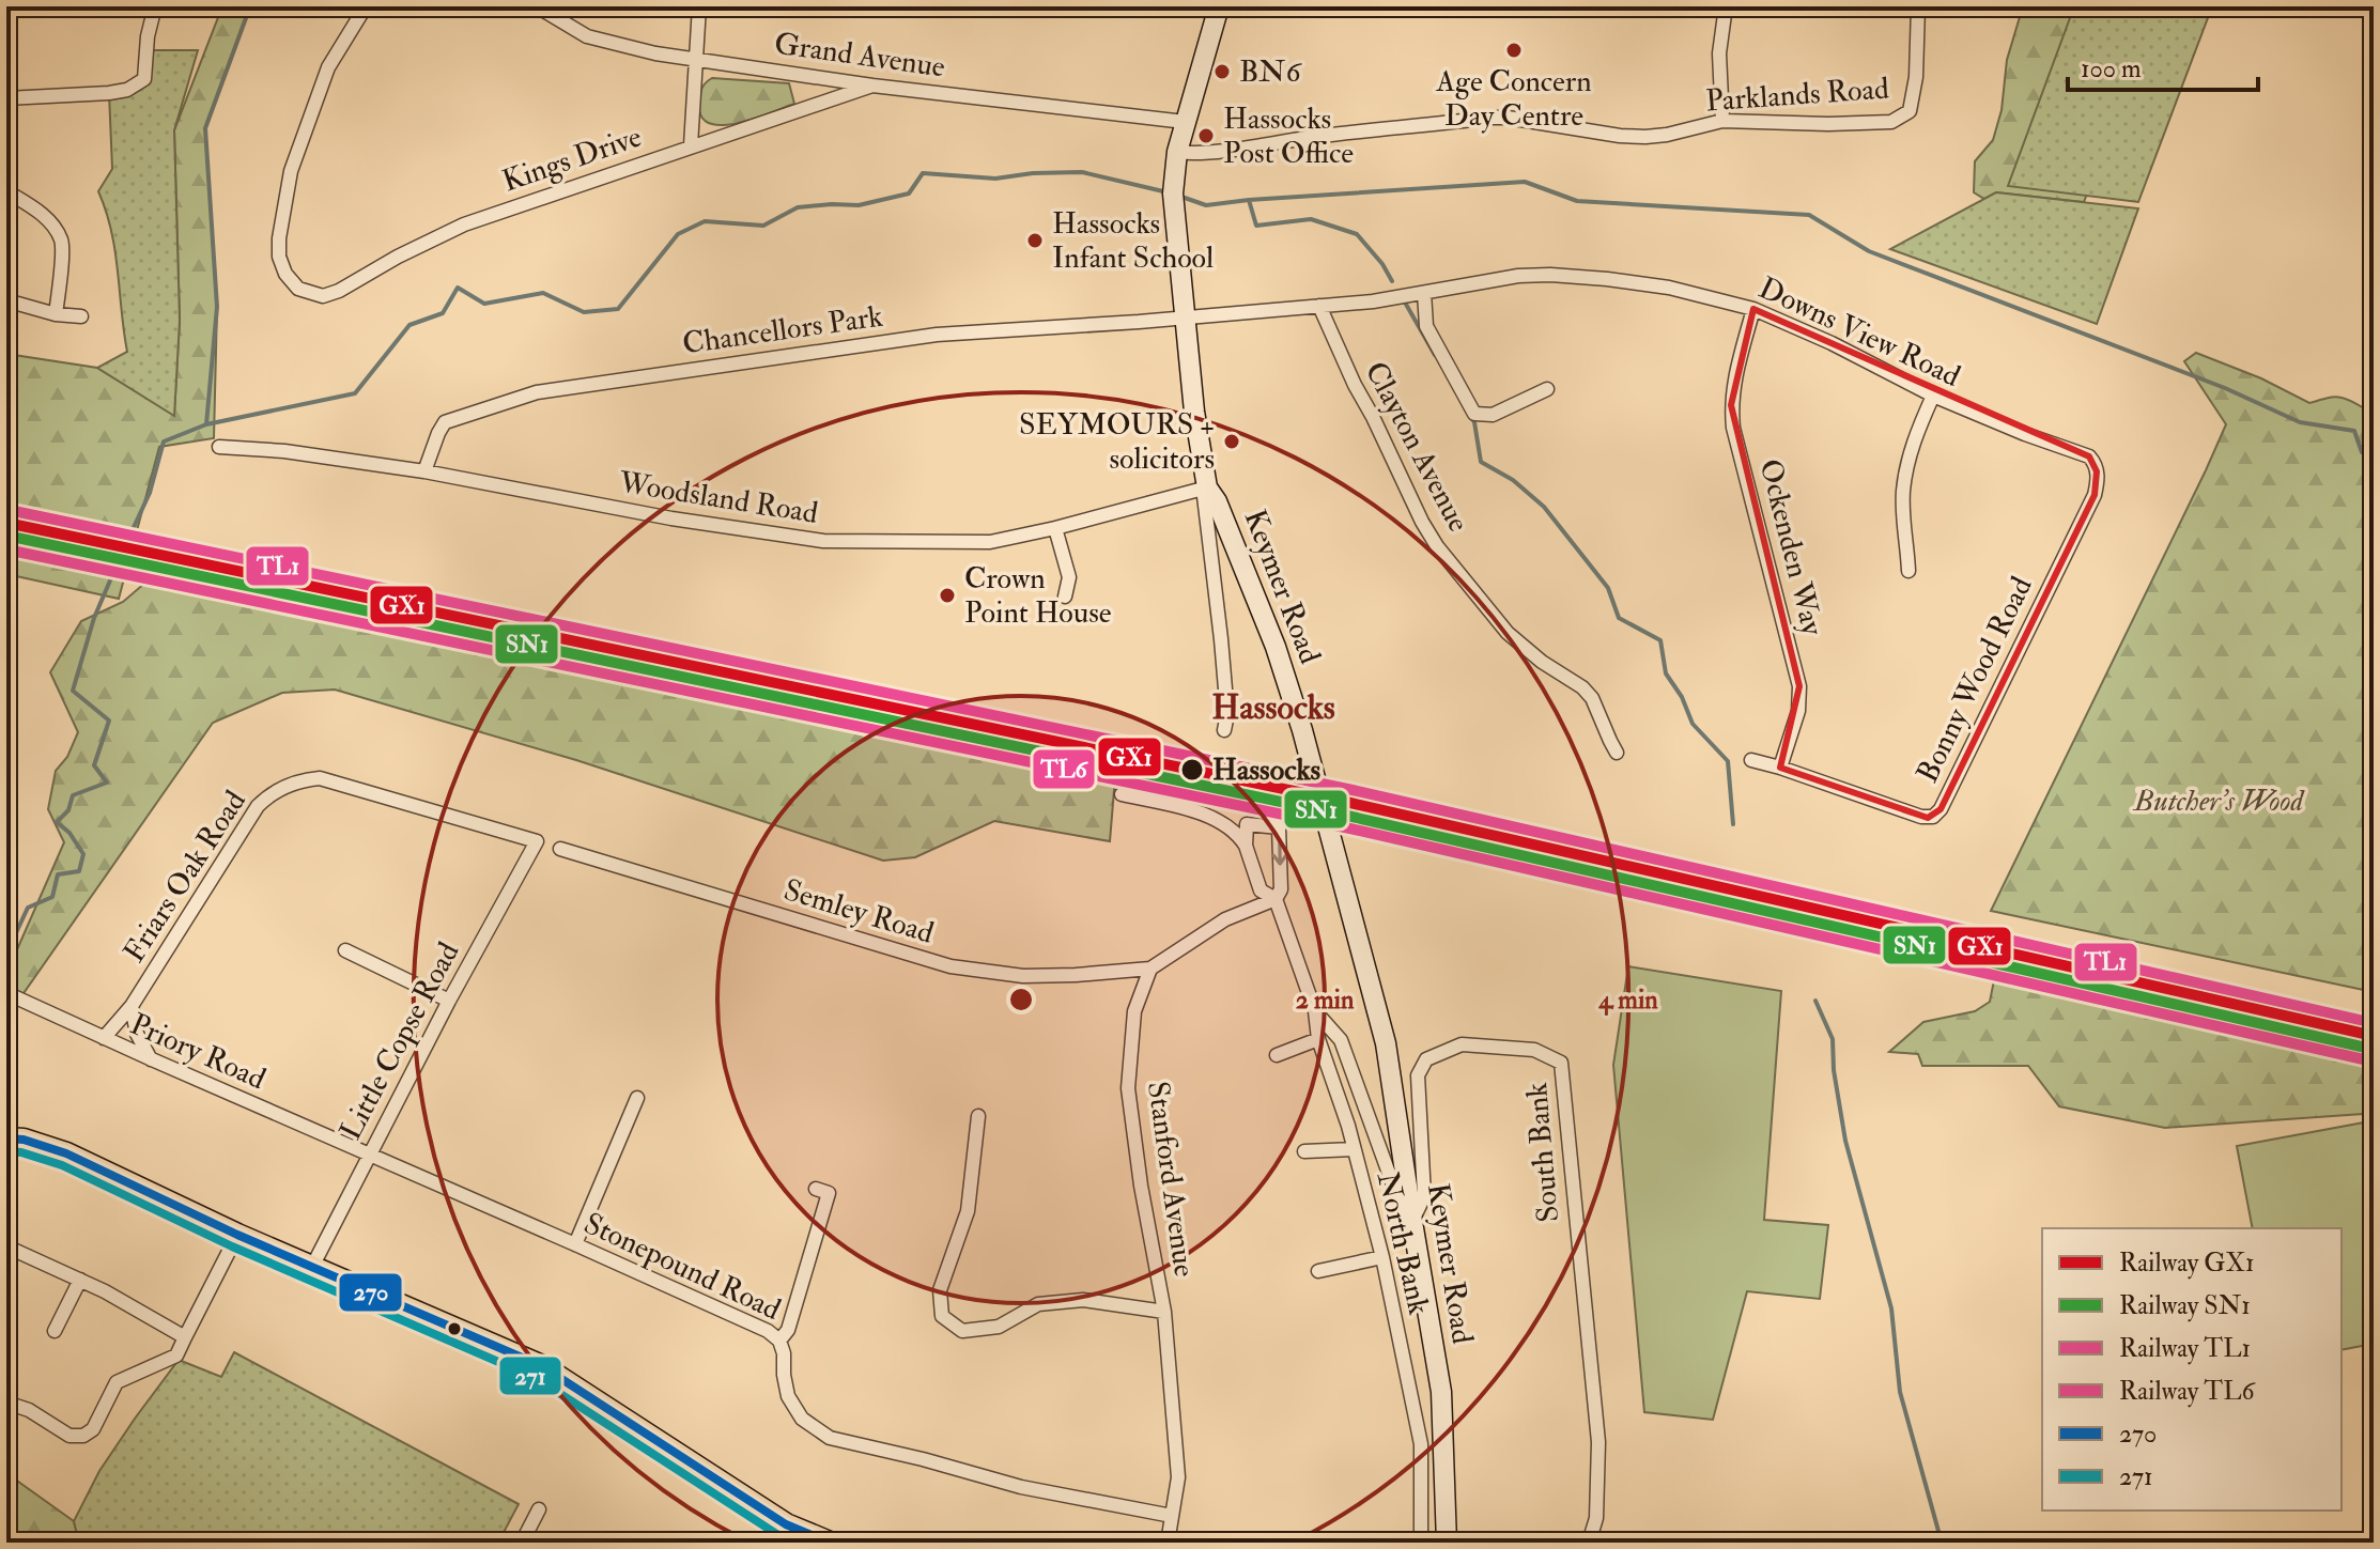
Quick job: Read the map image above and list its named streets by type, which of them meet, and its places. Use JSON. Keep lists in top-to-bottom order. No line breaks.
{"streets":{"main road":["Keymer Road"],"street":["Grand Avenue","Parklands Road","Kings Drive","Chancellors Park","Downs View Road","Clayton Avenue","Woodsland Road","Ockenden Way","Bonny Wood Road","Friars Oak Road","Semley Road","Little Copse Road","Priory Road","South Bank","Stanford Avenue","North Bank","Stonepound Road"]},"crossings":[["Grand Avenue","Kings Drive"],["Grand Avenue","Keymer Road"],["Parklands Road","Keymer Road"],["Chancellors Park","Downs View Road"],["Chancellors Park","Woodsland Road"],["Chancellors Park","Keymer Road"],["Downs View Road","Clayton Avenue"],["Downs View Road","Ockenden Way"],["Downs View Road","Keymer Road"],["Downs View Road","Bonny Wood Road"],["Woodsland Road","Keymer Road"],["Ockenden Way","Bonny Wood Road"],["Keymer Road","South Bank"],["Friars Oak Road","Little Copse Road"],["Friars Oak Road","Priory Road"],["Semley Road","Stanford Avenue"],["Little Copse Road","Priory Road"],["Little Copse Road","Stonepound Road"],["Priory Road","Stonepound Road"],["Stanford Avenue","Stonepound Road"]],"districts":["Hassocks"],"parks":["Butcher's Wood"],"places":["Age Concern Day Centre","BN6","Hassocks Post Office","Hassocks Infant School","SEYMOURS + solicitors","Crown Point House","Hassocks"],"lines":["rail line TL1","rail line GX1","rail line SN1","rail line TL6","transit line 270","transit line 271"],"legend":["Railway GX1","Railway SN1","Railway TL1","Railway TL6","270","271"],"scale_bar":"100 m","rings":["2 min","4 min"]}
